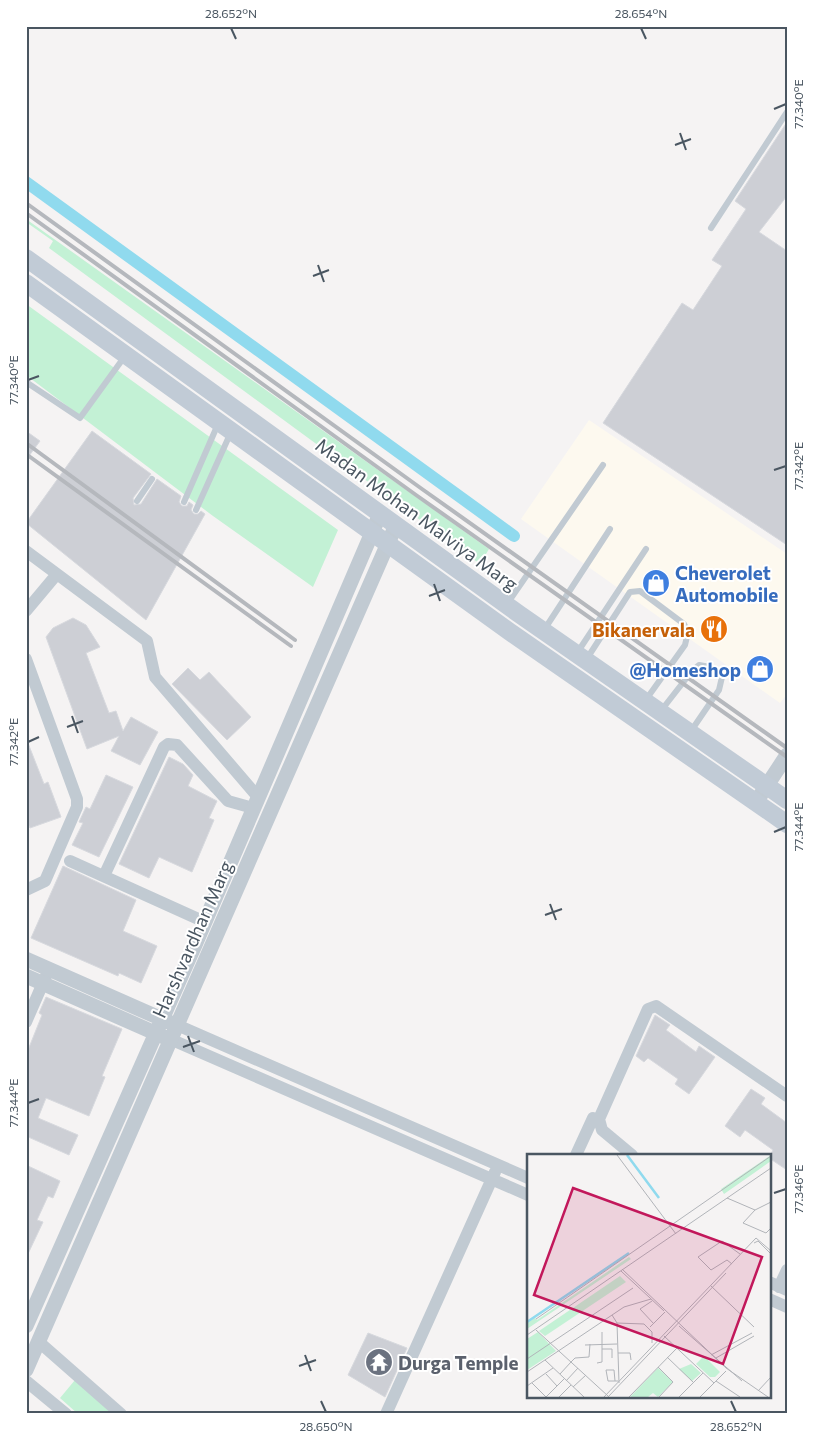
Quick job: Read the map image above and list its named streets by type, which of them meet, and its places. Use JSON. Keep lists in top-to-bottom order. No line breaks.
{"streets":{"main road":["Madan Mohan Malviya Marg"],"street":["Harshvardhan Marg"]},"crossings":[["Madan Mohan Malviya Marg","Harshvardhan Marg"]],"places":{"shop":["Cheverolet Automobile","@Homeshop"],"restaurant":["Bikanervala"],"temple":["Durga Temple"]},"coordinates":["28.652°N","28.654°N","77.340°E","77.342°E","77.344°E","77.346°E","28.650°N"]}
